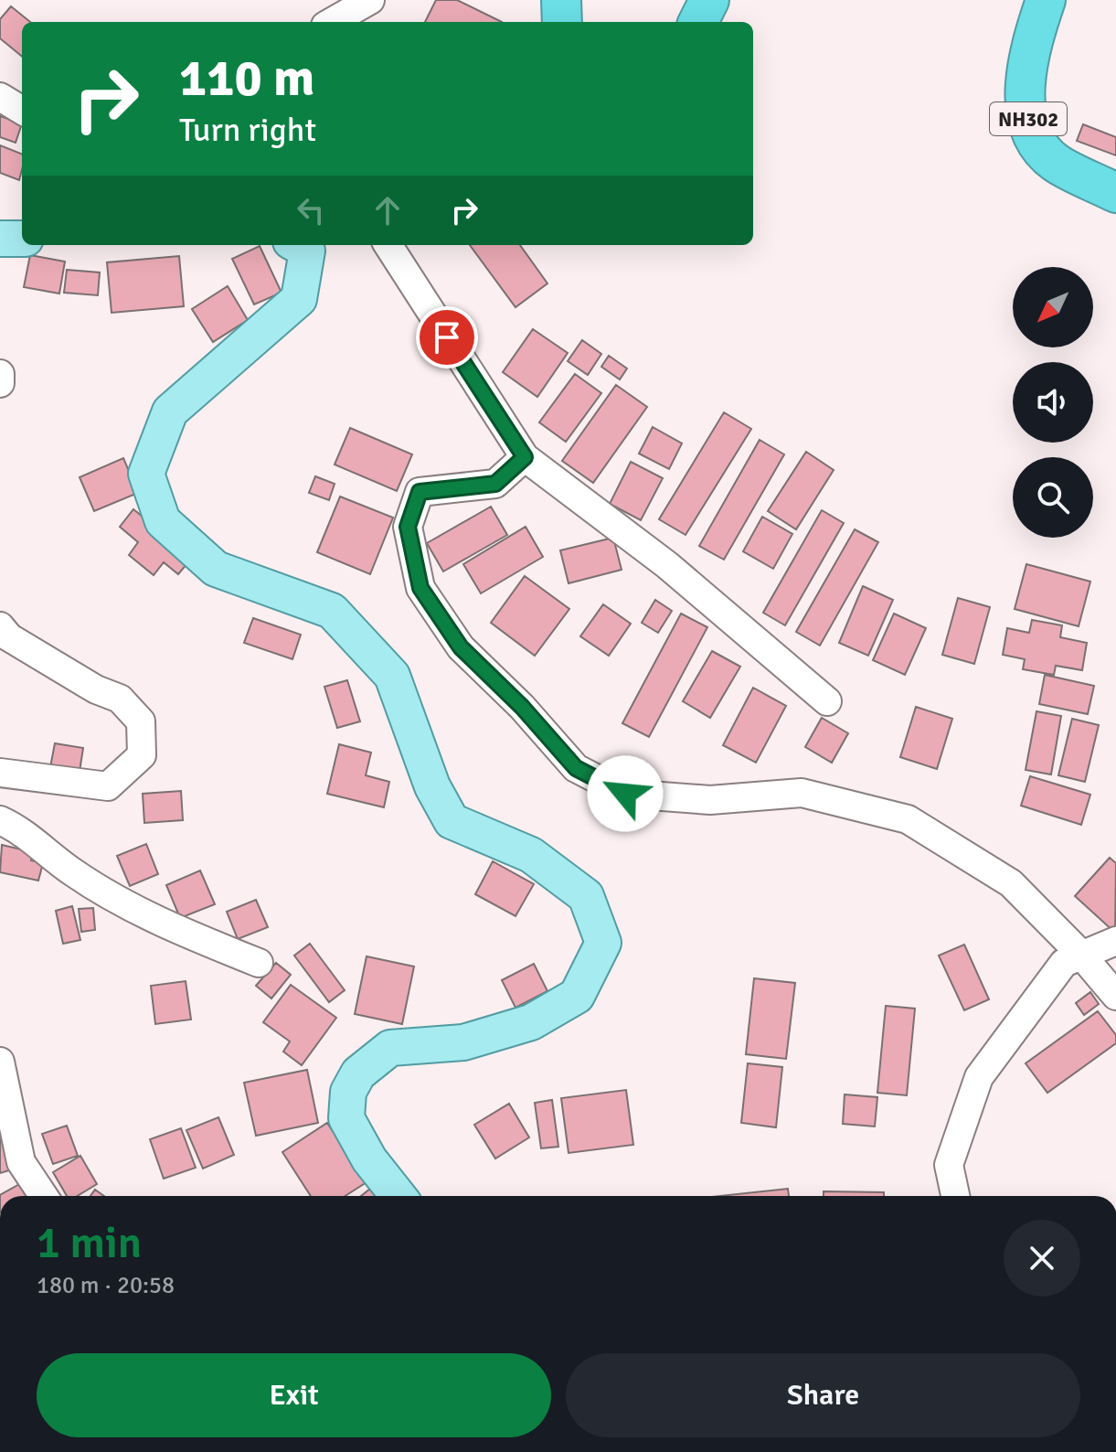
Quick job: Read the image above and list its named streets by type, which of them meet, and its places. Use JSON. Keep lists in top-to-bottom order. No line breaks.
{"streets":{"highway":["NH302"]},"north":"bottom left","page":{"turn":["110 m","Turn right"],"heading":["1 min","180 m · 20:58"],"buttons":["Exit","Share"]}}
